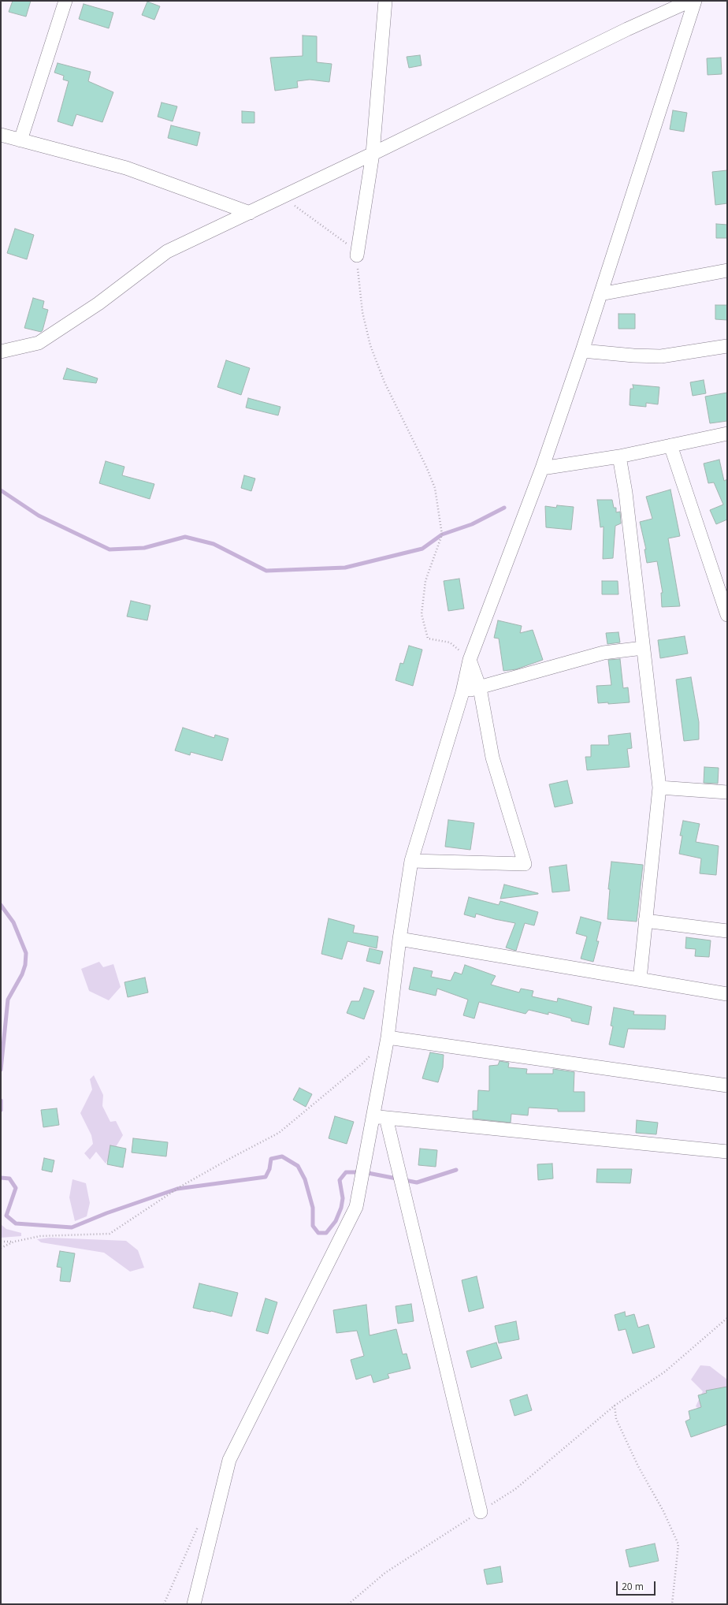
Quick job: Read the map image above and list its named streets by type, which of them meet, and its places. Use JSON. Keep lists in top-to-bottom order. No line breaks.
{"scale_bar":"20 m"}
